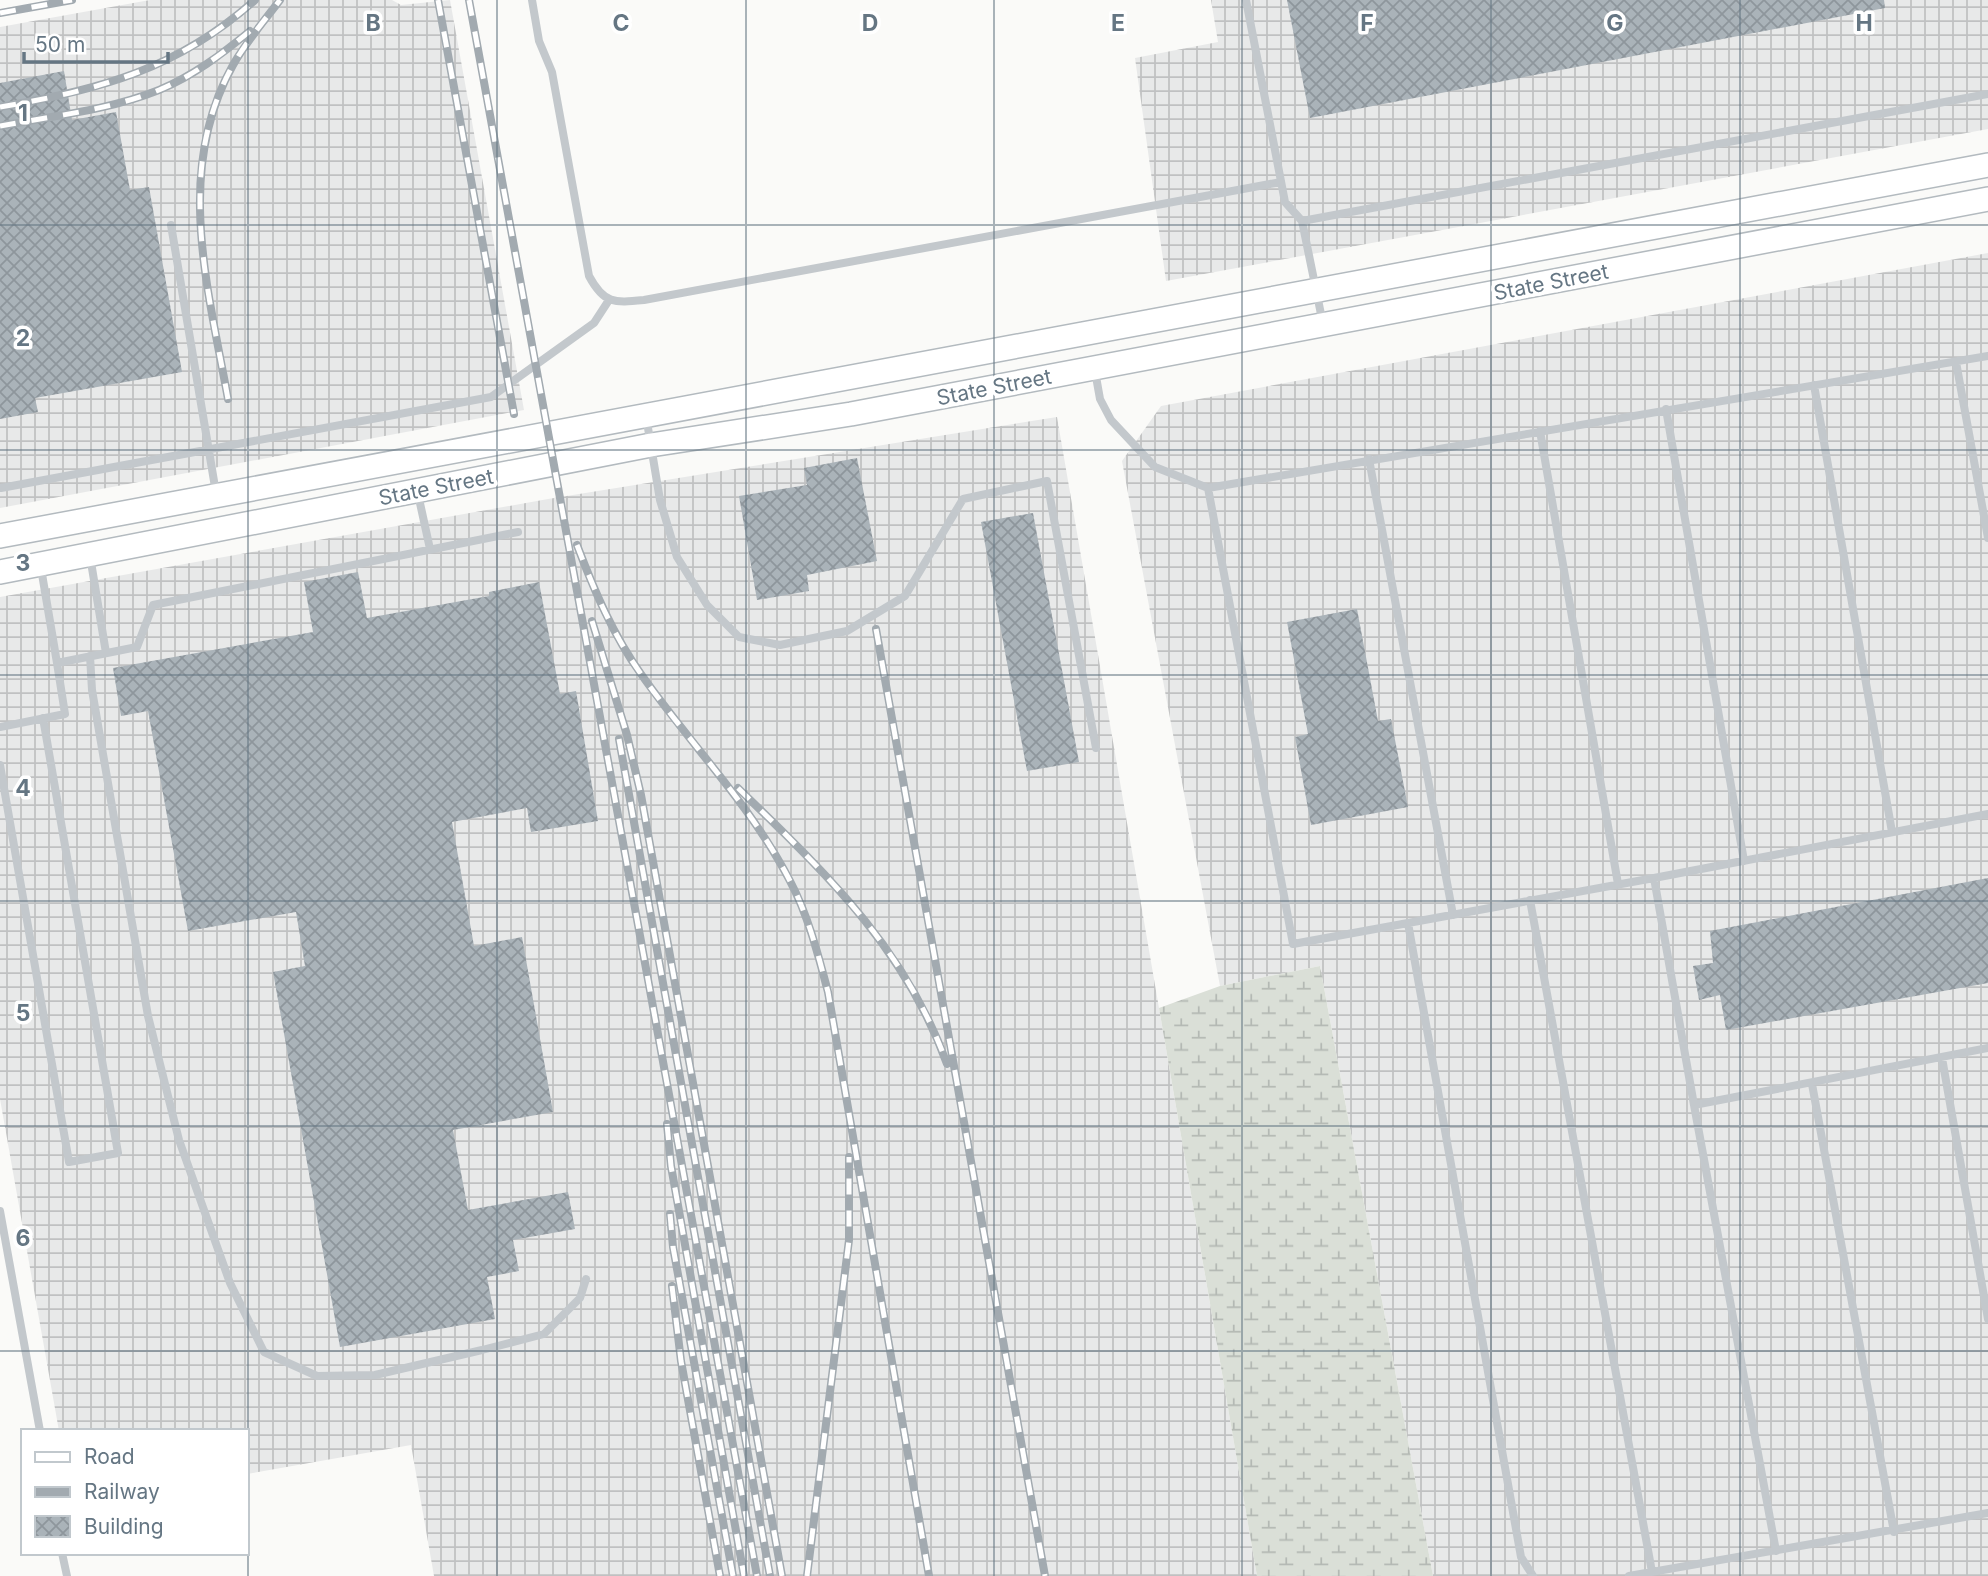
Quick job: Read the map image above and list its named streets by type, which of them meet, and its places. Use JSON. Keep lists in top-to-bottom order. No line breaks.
{"streets":{"street":["State Street"]},"legend":["Road","Railway","Building"],"scale_bar":"50 m","grid":{"columns":["B","C","D","E","F","G","H"],"rows":["1","2","3","4","5","6"]}}
